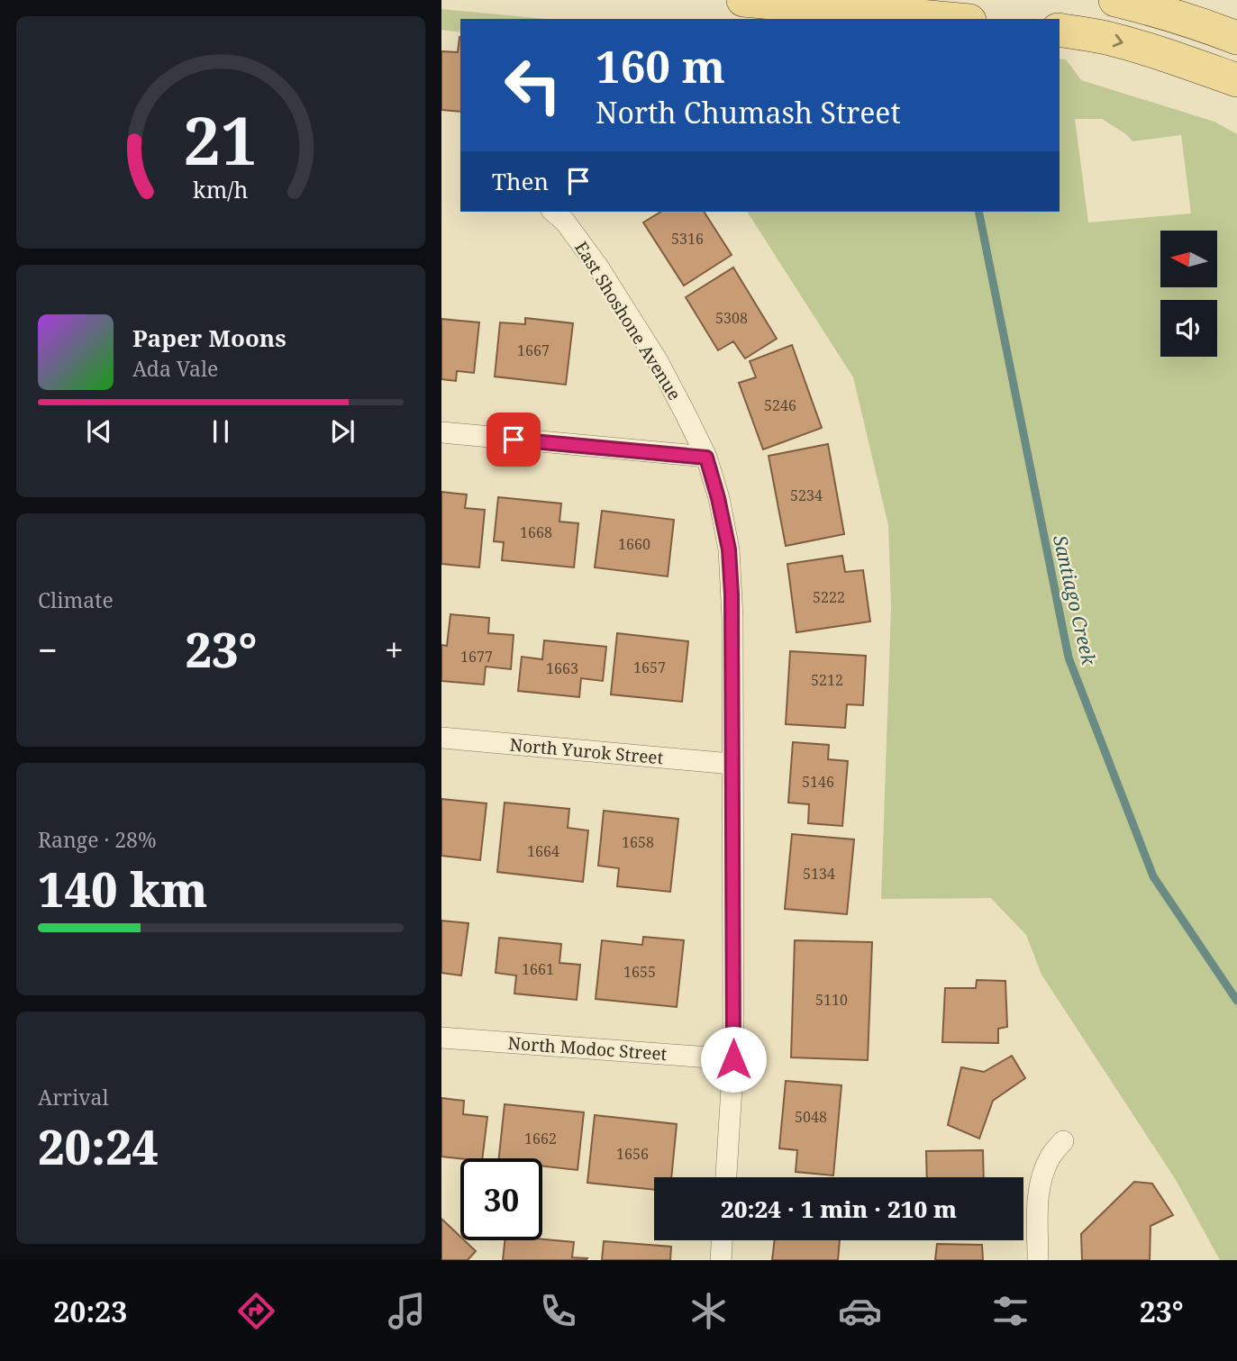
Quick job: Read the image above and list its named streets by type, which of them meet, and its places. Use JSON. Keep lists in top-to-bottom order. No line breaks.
{"streets":{"street":["East Shoshone Avenue","North Yurok Street","North Modoc Street"]},"crossings":[["East Shoshone Avenue","North Yurok Street"],["East Shoshone Avenue","North Modoc Street"]],"water":["Santiago Creek"],"house_numbers":["5316","5308","1667","5246","5234","1668","1660","5222","1677","1657","1663","5212","5146","1658","1664","5134","1661","1655","5110","5048","1662","1656"],"north":"left","page":{"turn":["160 m","North Chumash Street"],"then":"Then","song":["Paper Moons","Ada Vale"],"tile":["Climate",["Range · 28%","140 km"],["Arrival","20:24"]],"heat":["−","23°","+"],"limit":"30","trip":"20:24 · 1 min · 210 m","tabs":["20:23","23°"],"gauge":["21","km/h"]}}
